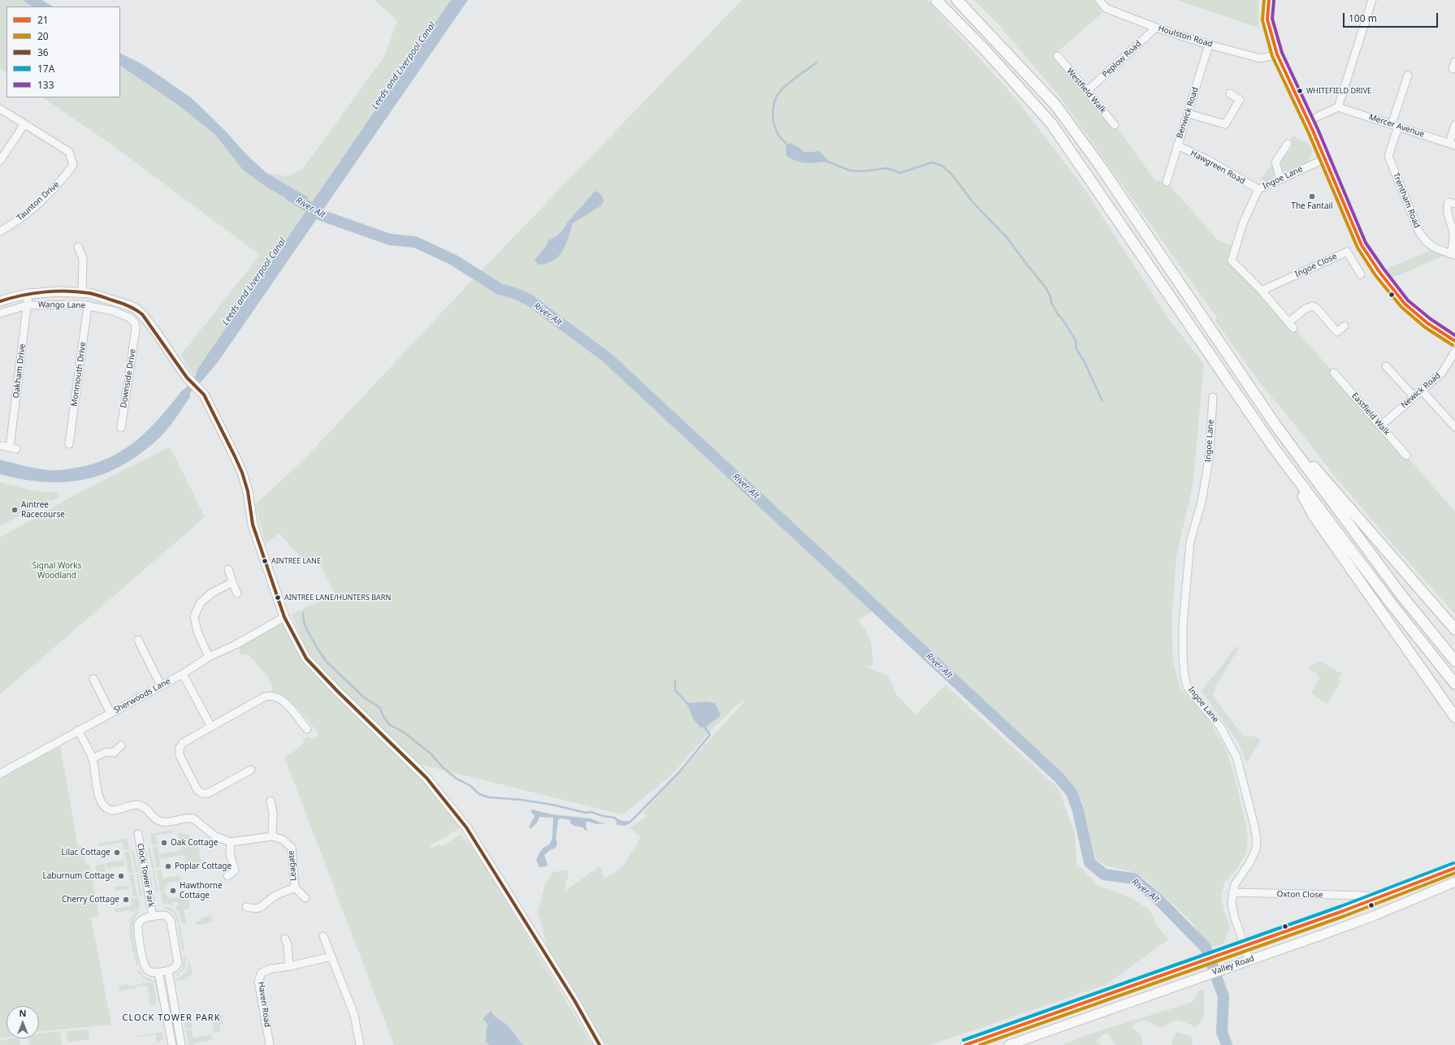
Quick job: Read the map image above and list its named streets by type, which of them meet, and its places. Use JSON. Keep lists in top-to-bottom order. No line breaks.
{"streets":{"main road":["Wango Lane","Valley Road"],"street":["Houlston Road","Peplow Road","Westfield Walk","Benwick Road","Mercer Avenue","Hawgreen Road","Ingoe Lane","Trentham Road","Taunton Drive","Ingoe Close","Oakham Drive","Monmouth Drive","Downside Drive","Newick Road","Eastfield Walk","Sherwoods Lane","Leagate","Clock Tower Park","Oxton Close","Haven Road"]},"crossings":[["Houlston Road","Peplow Road"],["Houlston Road","Benwick Road"],["Peplow Road","Westfield Walk"],["Benwick Road","Hawgreen Road"],["Mercer Avenue","Trentham Road"],["Hawgreen Road","Ingoe Lane"],["Ingoe Lane","Ingoe Close"],["Ingoe Lane","Oxton Close"],["Ingoe Lane","Valley Road"],["Wango Lane","Oakham Drive"],["Wango Lane","Monmouth Drive"],["Wango Lane","Downside Drive"],["Wango Lane","Sherwoods Lane"],["Newick Road","Eastfield Walk"]],"districts":["CLOCK TOWER PARK"],"water":["Leeds and Liverpool Canal","River Alt"],"parks":["Signal Works Woodland"],"places":["WHITEFIELD DRIVE","The Fantail","Aintree Racecourse","AINTREE LANE","AINTREE LANE/HUNTERS BARN","Oak Cottage","Lilac Cottage","Poplar Cottage","Laburnum Cottage","Hawthorne Cottage","Cherry Cottage"],"lines":["transit line 21","transit line 20","transit line 133","transit line 36","transit line 17A"],"legend":["21","20","36","17A","133"],"scale_bar":"100 m","north":"top"}
